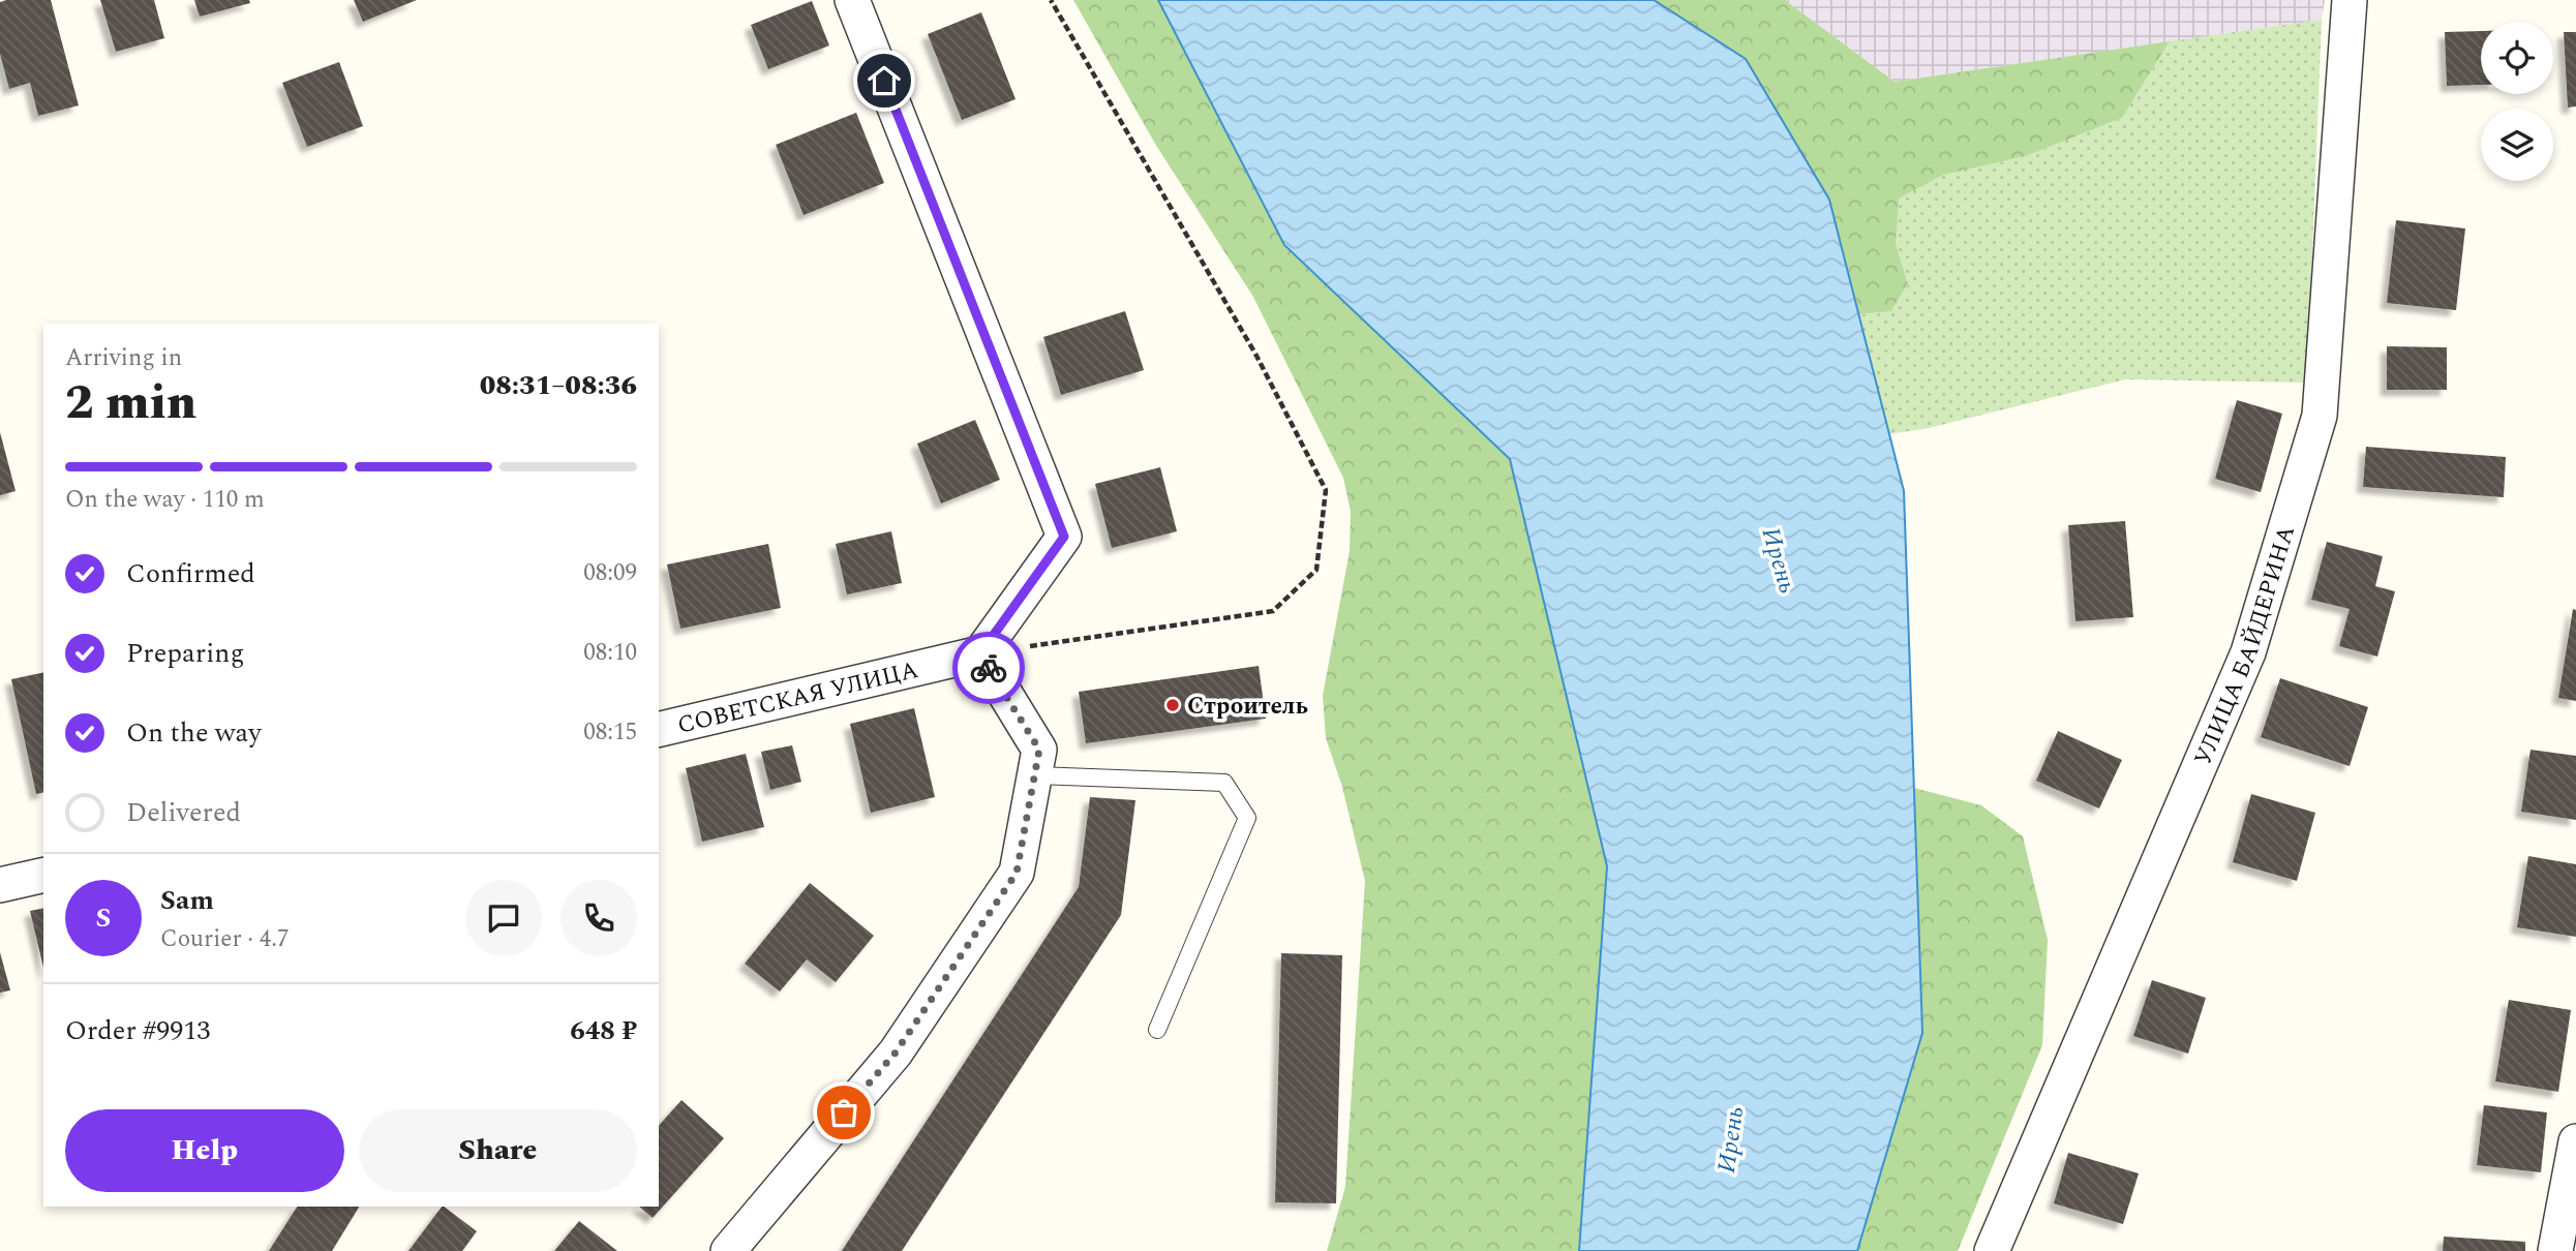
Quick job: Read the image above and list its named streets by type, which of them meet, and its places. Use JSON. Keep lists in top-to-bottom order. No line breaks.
{"streets":{"street":["УЛИЦА БАЙДЕРИНА","СОВЕТСКАЯ УЛИЦА"]},"water":["Ирень"],"places":["Строитель"],"page":{"heading":["2 min","Arriving in","08:31–08:36"],"panel":["Sam","Courier · 4.7","Order #9913","648 ₽"],"bar":"On the way · 110 m","list":[["Confirmed","08:09"],["Preparing","08:10"],["On the way","08:15"],"Delivered"],"round":"S","buttons":["Help","Share"]}}
